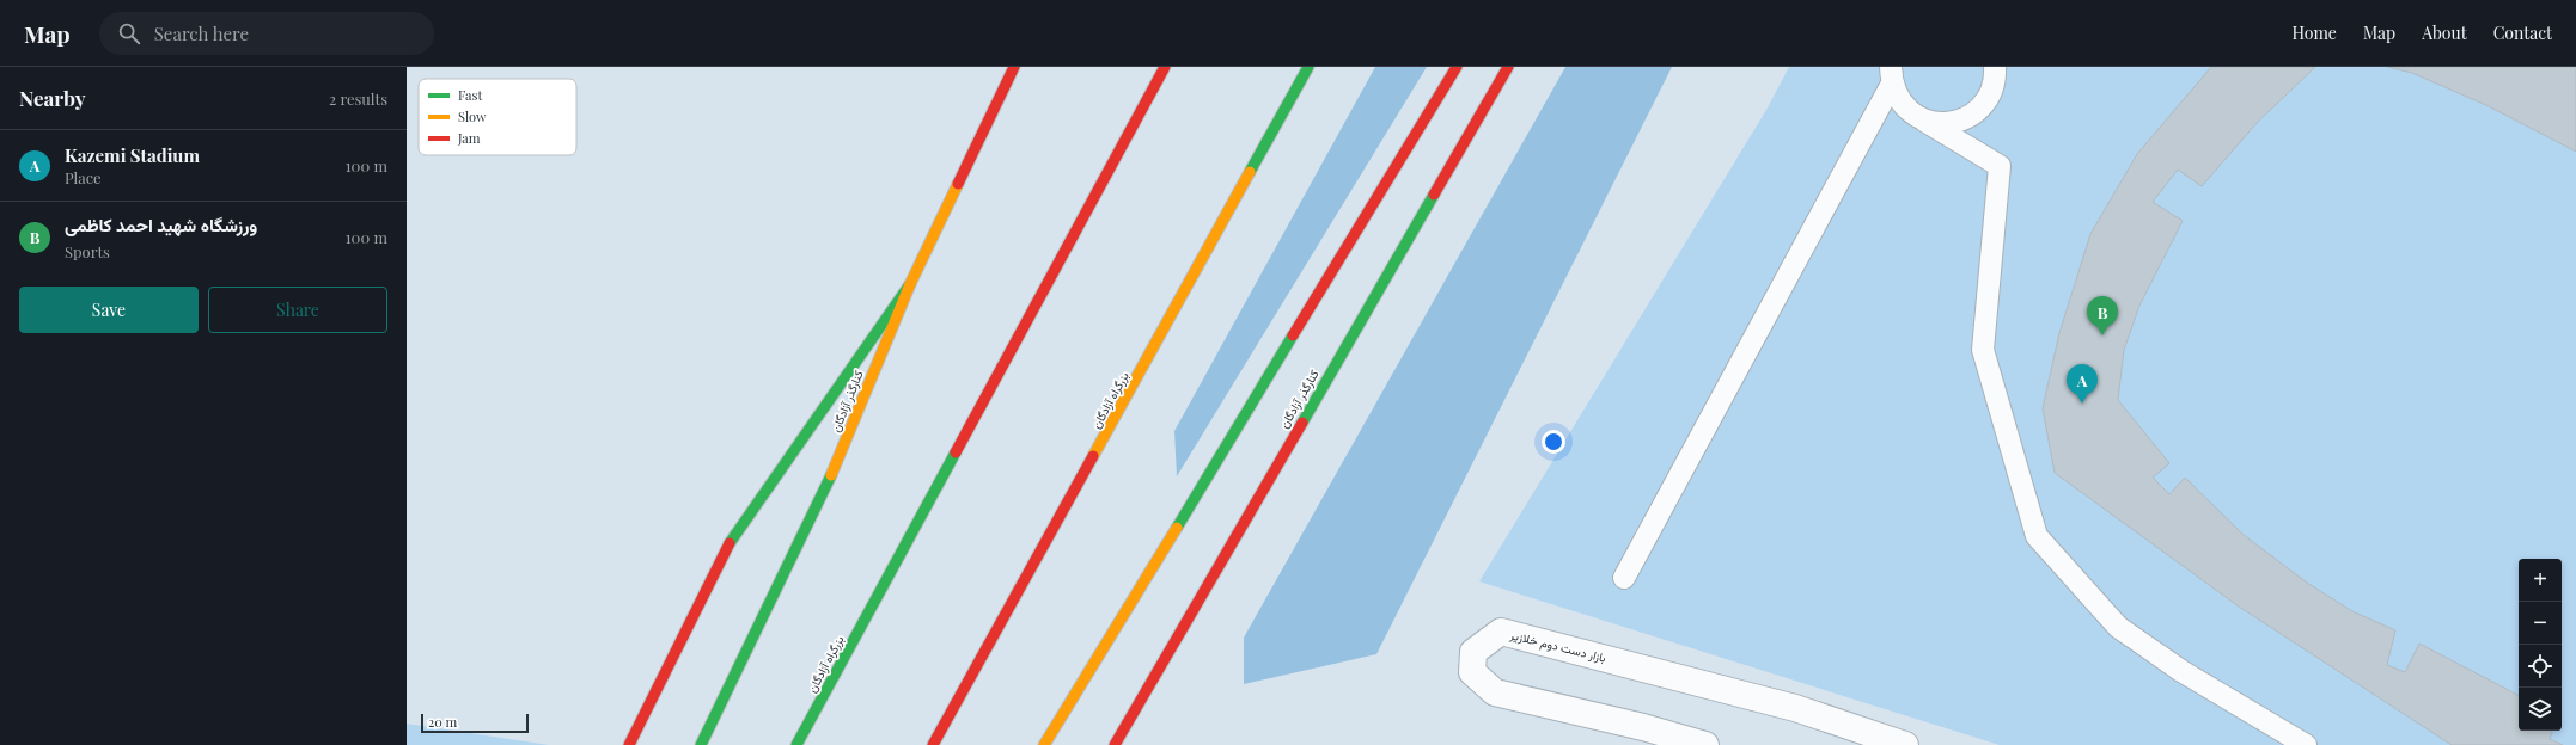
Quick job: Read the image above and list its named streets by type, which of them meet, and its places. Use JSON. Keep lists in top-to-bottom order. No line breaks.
{"streets":{"main road":["کنارگذر آزادگان","بزرگراه آزادگان"],"street":["بازار دست دوم خلازیر"]},"legend":["Fast","Slow","Jam"],"scale_bar":"20 m","page":{"header":"Map","search":"Search here","nav":["Home","Map","About","Contact"],"heading":["Nearby","2 results"],"list":[{"mark":"A","name":"Kazemi Stadium","note":"Place","value":"100 m"},{"mark":"B","name":"ورزشگاه شهید احمد کاظمی","note":"Sports","value":"100 m"}],"buttons":["Save","Share"],"pins":["B","A"],"map_buttons":["+","−"],"scale":"20 m"}}
